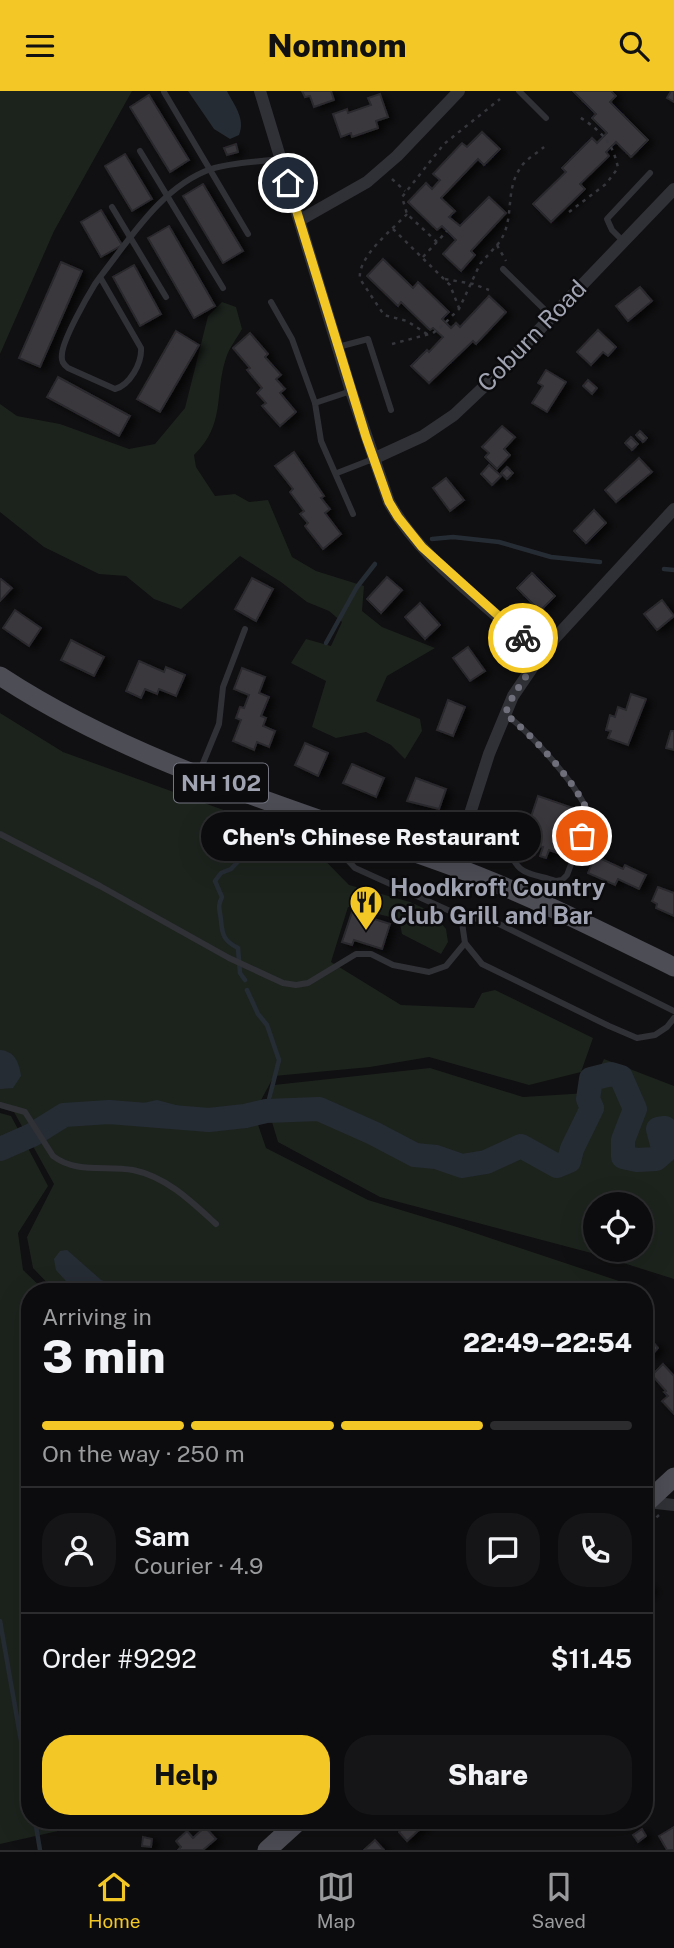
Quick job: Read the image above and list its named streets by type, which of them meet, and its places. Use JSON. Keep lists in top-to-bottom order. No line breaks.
{"streets":{"main road":["NH 102"],"street":["Coburn Road"]},"places":{"other":["Chen's Chinese Restaurant"],"restaurant":["Hoodkroft Country Club Grill and Bar"]},"page":{"header":"Nomnom","bubble":"Chen's Chinese Restaurant","heading":["3 min","Arriving in","22:49–22:54"],"panel":["Sam","Courier · 4.9","Order #9292","$11.45"],"bar":"On the way · 250 m","buttons":["Help","Share"],"tabs":["Home","Map","Saved"]}}
